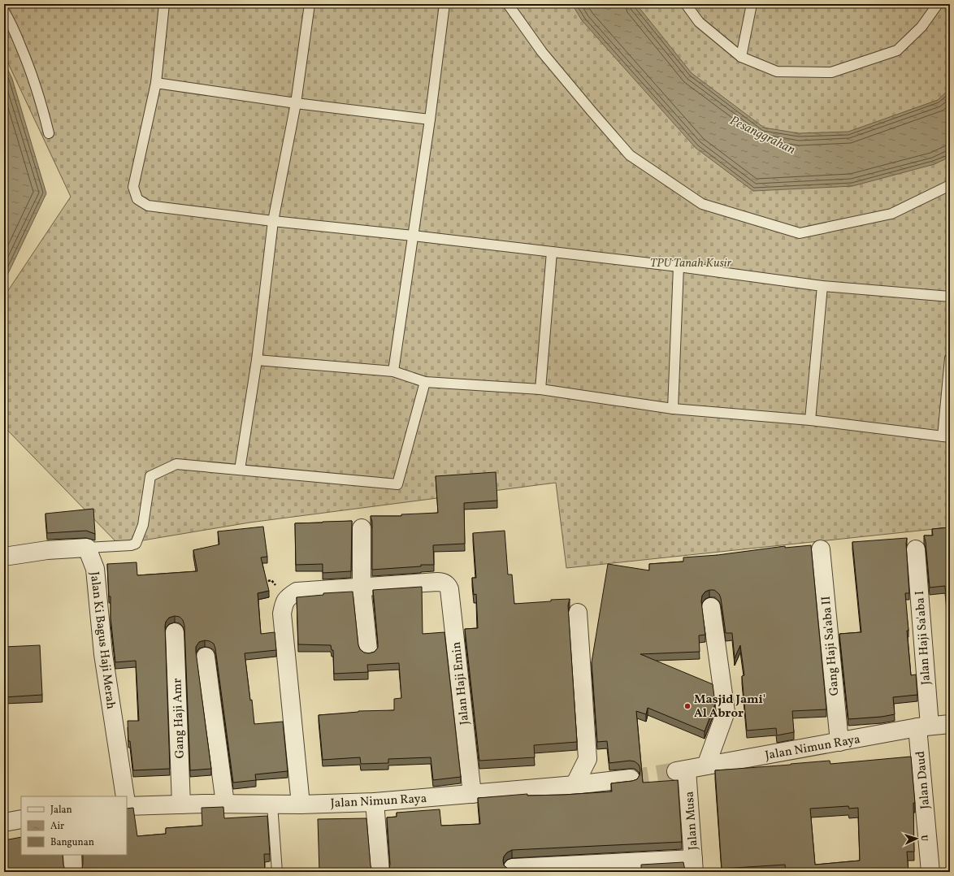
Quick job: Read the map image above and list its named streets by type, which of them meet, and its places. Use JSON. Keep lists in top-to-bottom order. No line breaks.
{"streets":{"street":["Jalan Haji Sa'aba I","Jalan Ki Bagus Haji Merah","Gang Haji Sa'aba II","Jalan Haji Emin","Gang Haji Amr","Jalan Nimun Raya","Jalan Daud","Jalan Musa"]},"crossings":[["Jalan Haji Sa'aba I","Jalan Nimun Raya"],["Jalan Haji Sa'aba I","Jalan Daud"],["Gang Haji Sa'aba II","Jalan Nimun Raya"],["Jalan Haji Emin","Jalan Nimun Raya"],["Gang Haji Amr","Jalan Nimun Raya"],["Jalan Nimun Raya","Jalan Daud"],["Jalan Nimun Raya","Jalan Musa"]],"water":["Pesanggrahan"],"parks":["TPU Tanah Kusir"],"places":["Masjid Jami' Al Abror"],"legend":["Jalan","Air","Bangunan"],"north":"right"}
